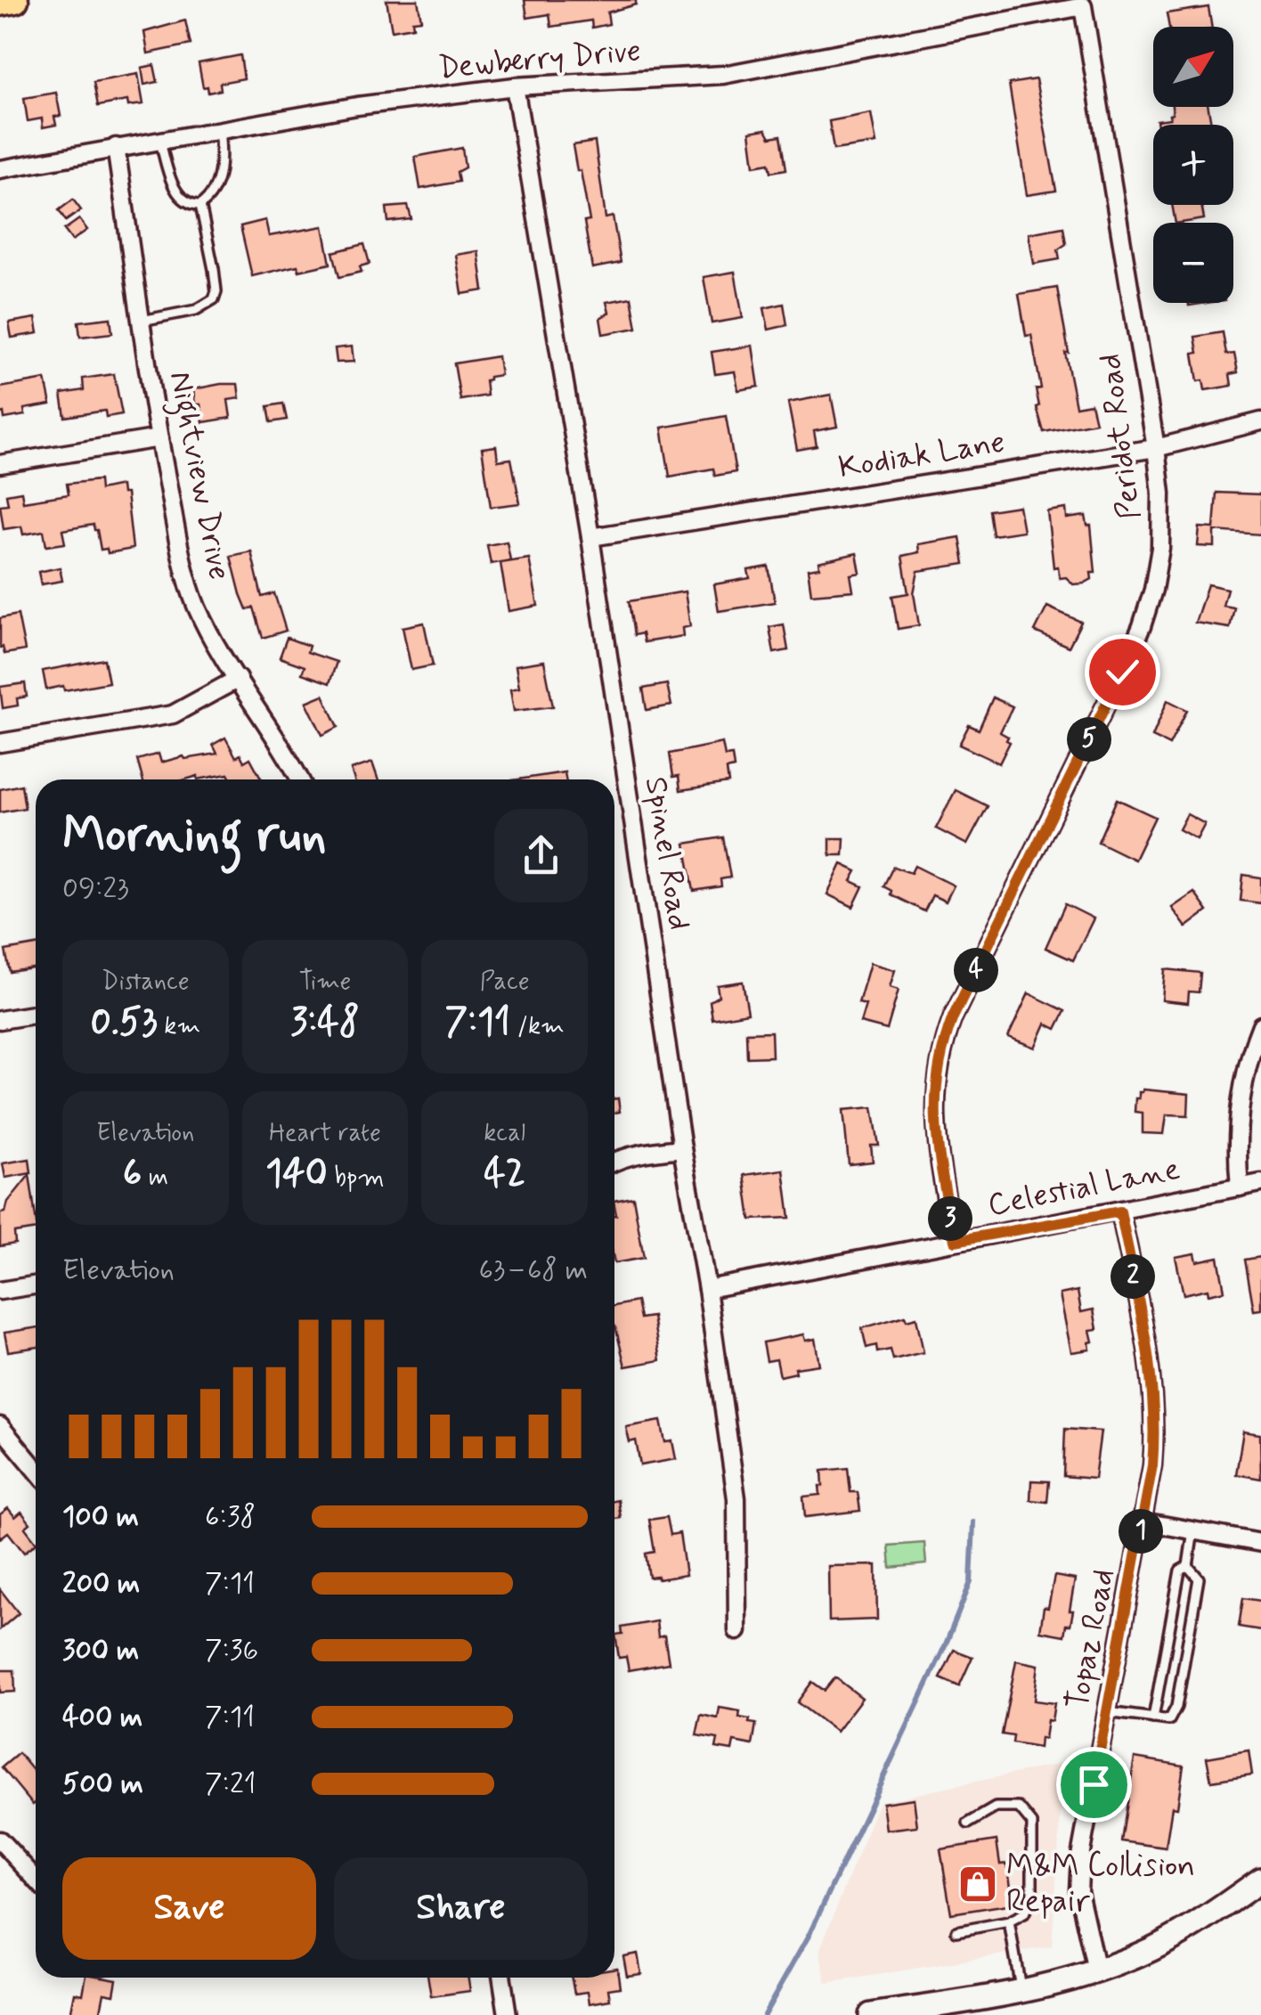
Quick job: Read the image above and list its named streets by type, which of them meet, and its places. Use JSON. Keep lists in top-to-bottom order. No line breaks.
{"streets":{"street":["Dewberry Drive","Peridot Road","Kodiak Lane","Nightview Drive","Spinel Road","Celestial Lane","Topaz Road"]},"crossings":[["Dewberry Drive","Peridot Road"],["Dewberry Drive","Nightview Drive"],["Dewberry Drive","Spinel Road"],["Peridot Road","Kodiak Lane"],["Peridot Road","Celestial Lane"],["Kodiak Lane","Spinel Road"],["Spinel Road","Celestial Lane"],["Celestial Lane","Topaz Road"]],"places":{"shop":["M&M Collision Repair"]},"north":"top right","page":{"map_buttons":["+","−"],"pins":["5","4","3","2","1"],"heading":["Morning run","09:23"],"stats":[["Distance","0.53 km"],["Time","3:48"],["Pace","7:11 /km"],["Elevation","6 m"],["Heart rate","140 bpm"],["kcal","42"]],"chart":["Elevation","63–68 m"],"list":[{"name":"100 m","note":"6:38"},{"name":"200 m","note":"7:11"},{"name":"300 m","note":"7:36"},{"name":"400 m","note":"7:11"},{"name":"500 m","note":"7:21"}],"buttons":["Save","Share"]}}
